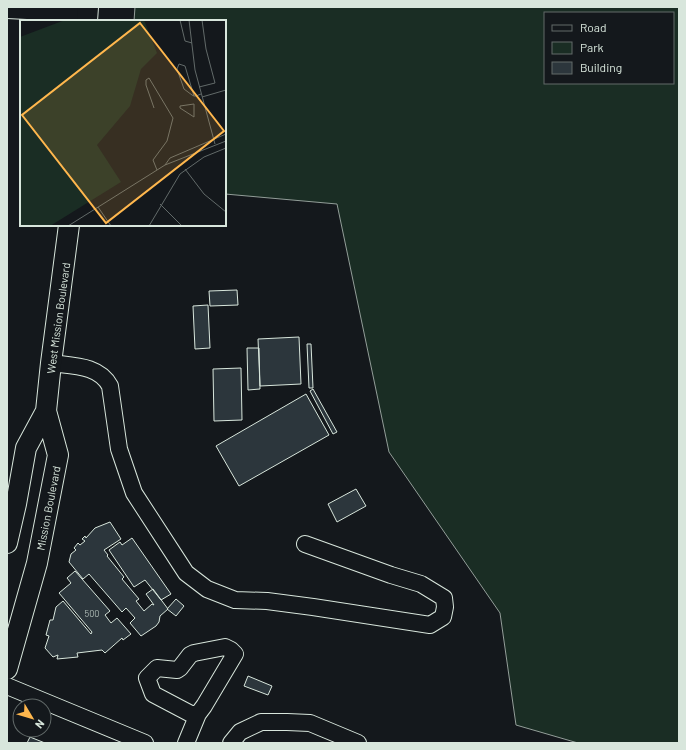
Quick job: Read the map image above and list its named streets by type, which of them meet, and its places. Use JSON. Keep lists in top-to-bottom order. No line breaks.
{"streets":{"main road":["West Mission Boulevard","Mission Boulevard"]},"crossings":[["West Mission Boulevard","Mission Boulevard"]],"house_numbers":["500"],"legend":["Road","Park","Building"],"north":"bottom right"}
